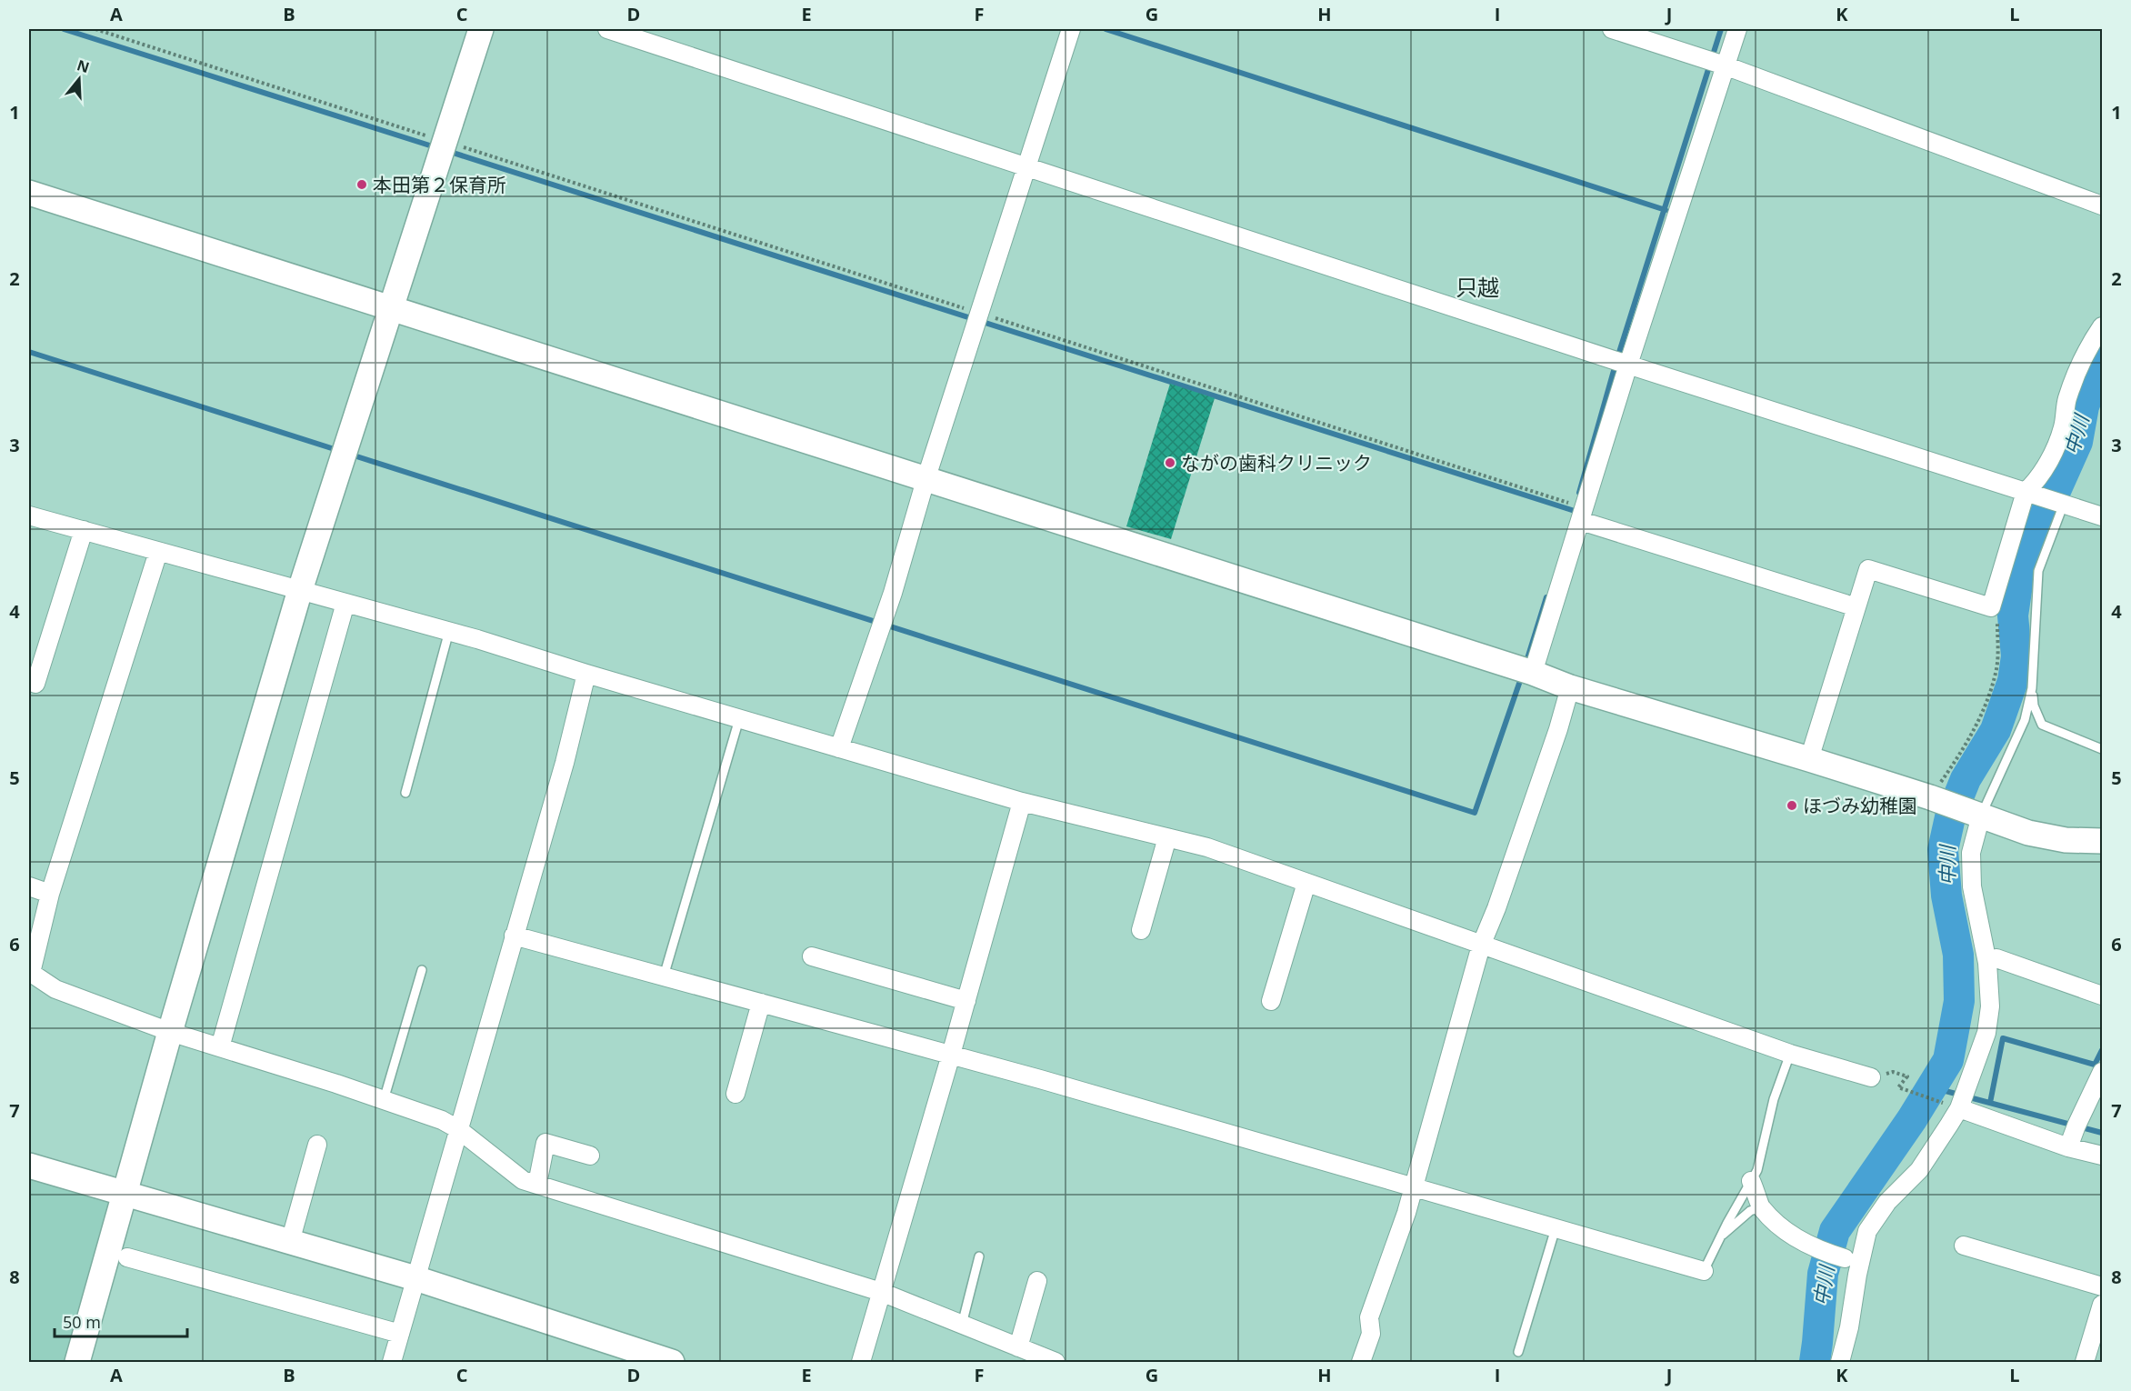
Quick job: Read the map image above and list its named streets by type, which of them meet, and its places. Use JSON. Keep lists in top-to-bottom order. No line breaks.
{"districts":["只越"],"water":["中川"],"places":["本田第２保育所","ながの歯科クリニック","ほづみ幼稚園"],"scale_bar":"50 m","north":"top","grid":{"columns":["A","B","C","D","E","F","G","H","I","J","K","L"],"rows":["1","2","3","4","5","6","7","8"]}}
